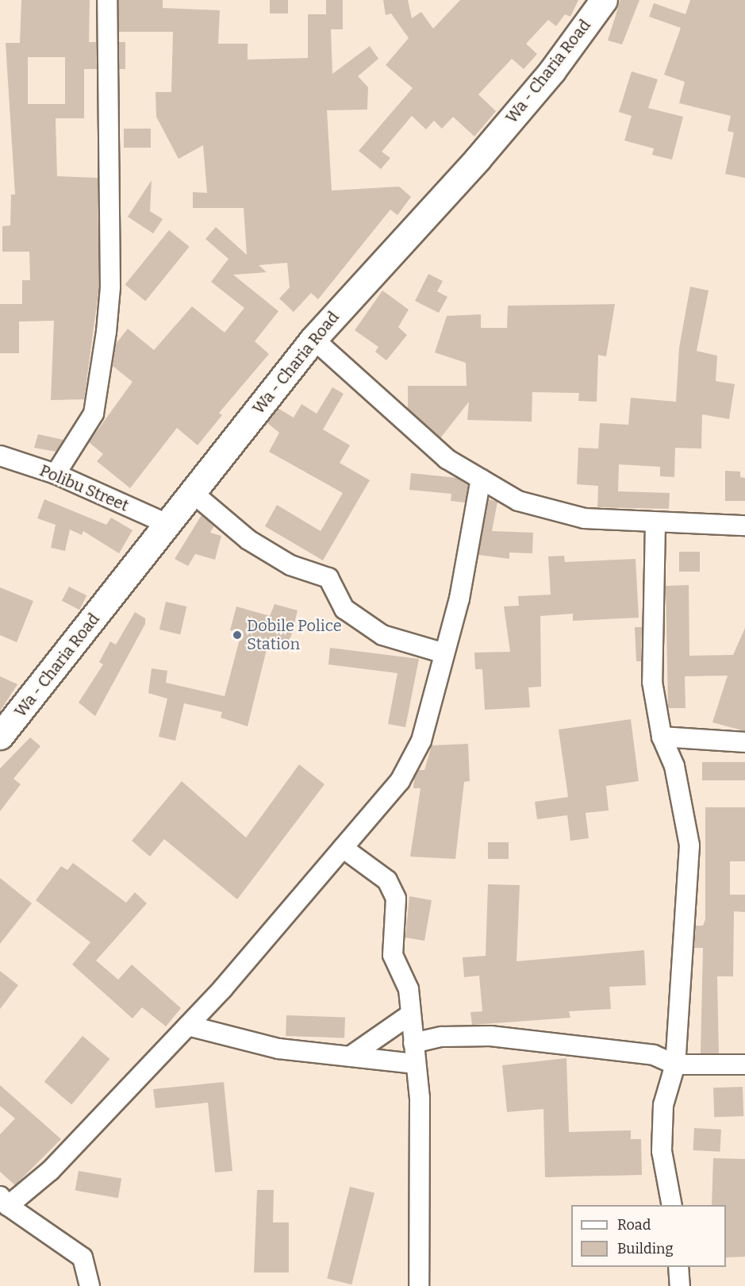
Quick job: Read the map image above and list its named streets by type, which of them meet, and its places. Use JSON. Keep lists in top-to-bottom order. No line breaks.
{"streets":{"street":["Wa - Charia Road","Polibu Street"]},"crossings":[["Wa - Charia Road","Polibu Street"]],"places":["Dobile Police Station"],"legend":["Road","Building"]}
